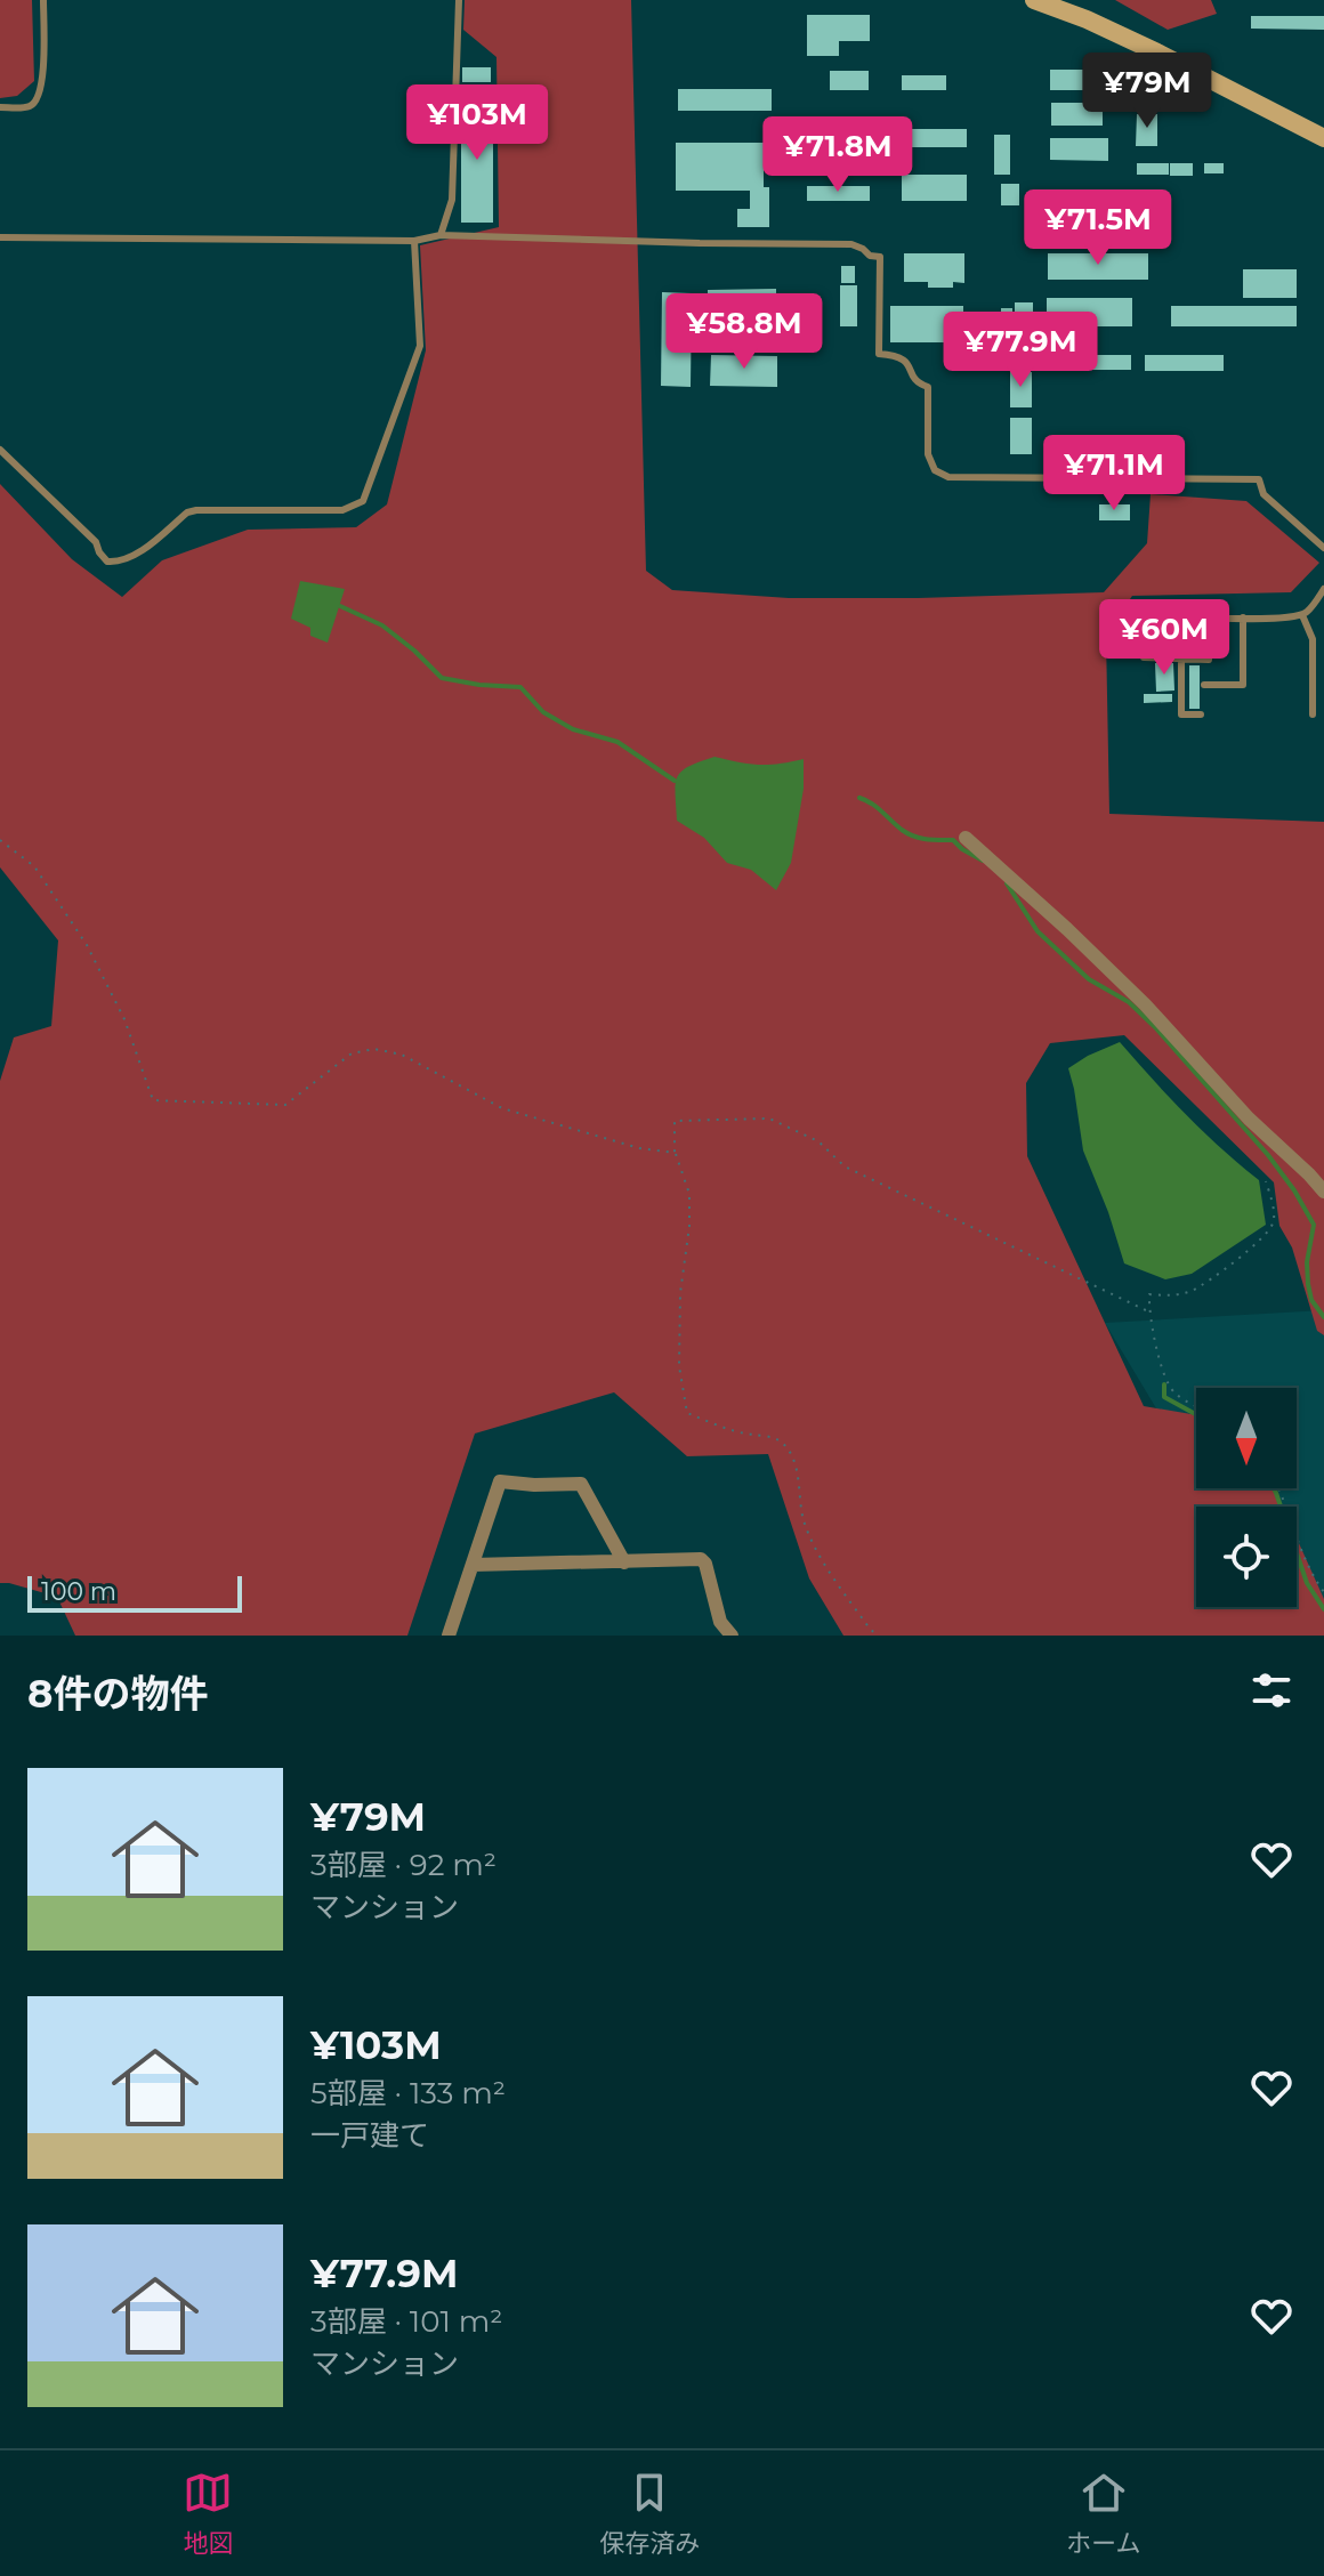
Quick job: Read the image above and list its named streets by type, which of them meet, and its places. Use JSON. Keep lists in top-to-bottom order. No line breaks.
{"scale_bar":"100 m","north":"bottom","page":{"price":["¥79M","¥103M","¥71.8M","¥71.5M","¥58.8M","¥77.9M","¥71.1M","¥60M"],"scale":"100 m","heading":"8件の物件","list":[{"name":"¥79M","note":"3部屋 · 92 m² · マンション"},{"name":"¥103M","note":"5部屋 · 133 m² · 一戸建て"},{"name":"¥77.9M","note":"3部屋 · 101 m² · マンション"}],"tabs":["地図","保存済み","ホーム"]}}
